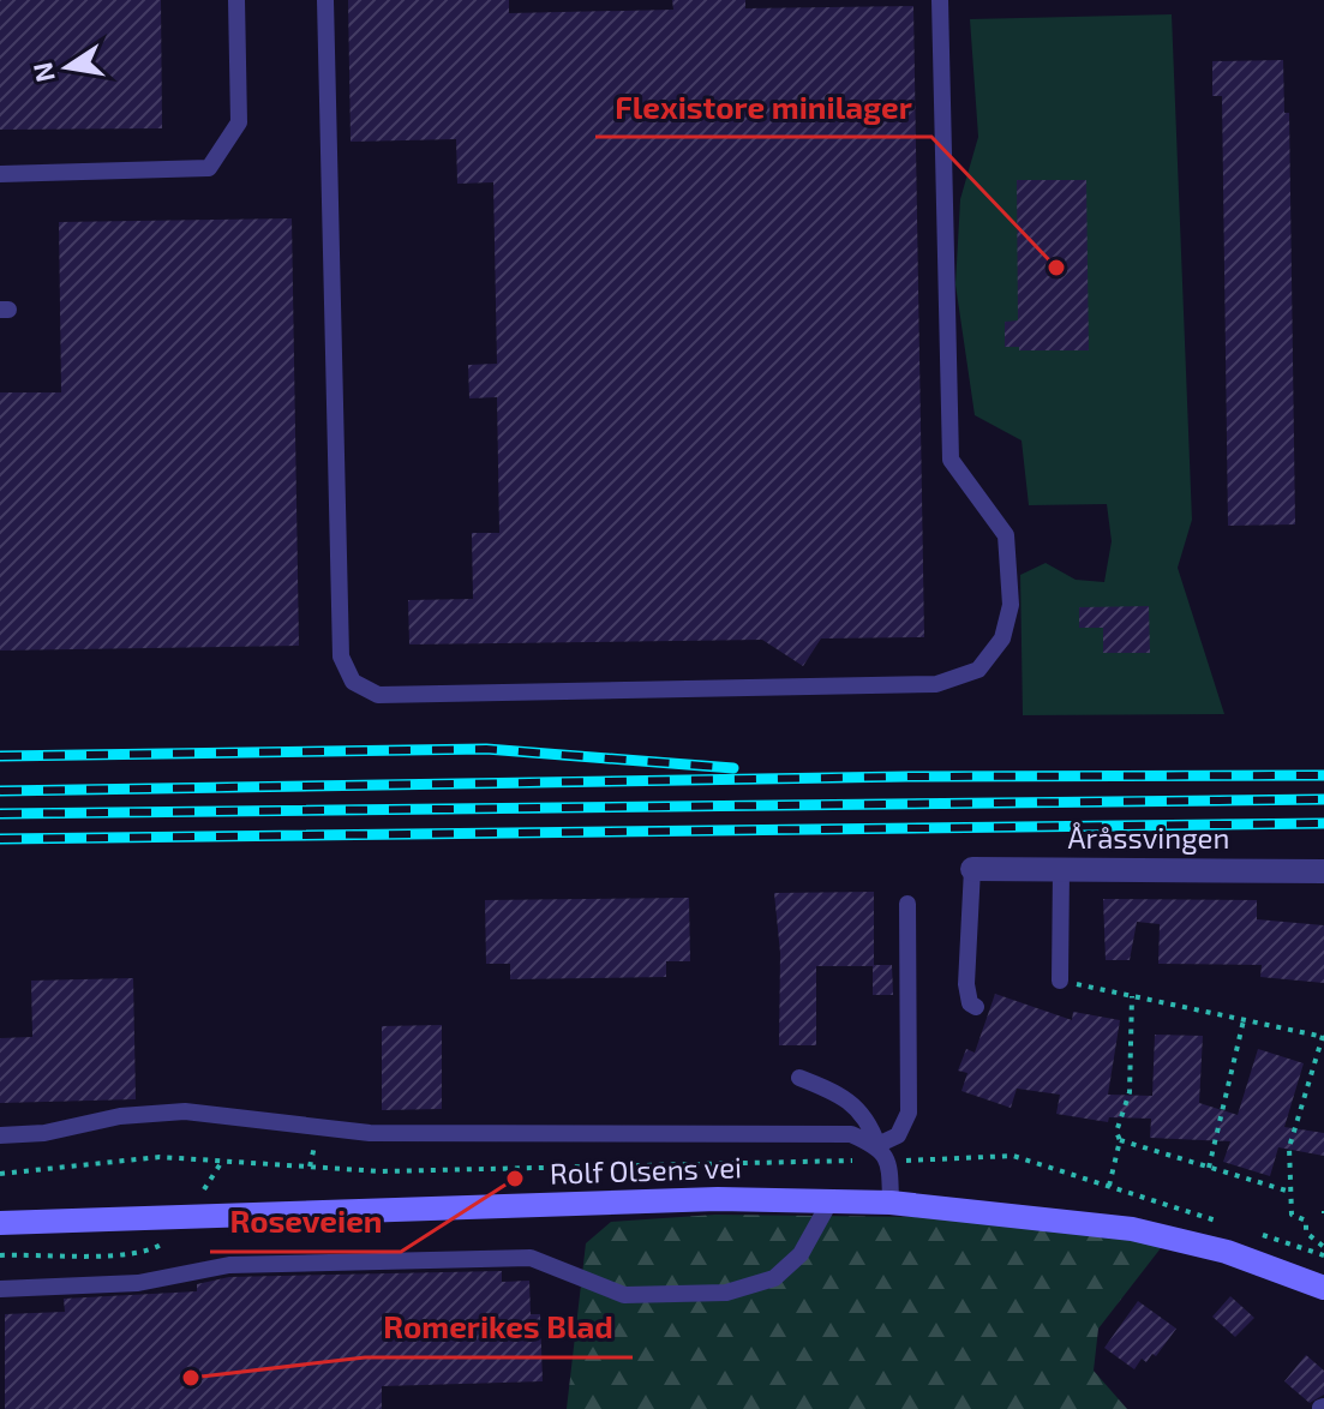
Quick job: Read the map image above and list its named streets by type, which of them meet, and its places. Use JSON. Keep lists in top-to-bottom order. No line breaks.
{"streets":{"main road":["Rolf Olsens vei"],"street":["Åråssvingen"]},"places":["Flexistore minilager","Roseveien","Romerikes Blad"],"north":"left"}
